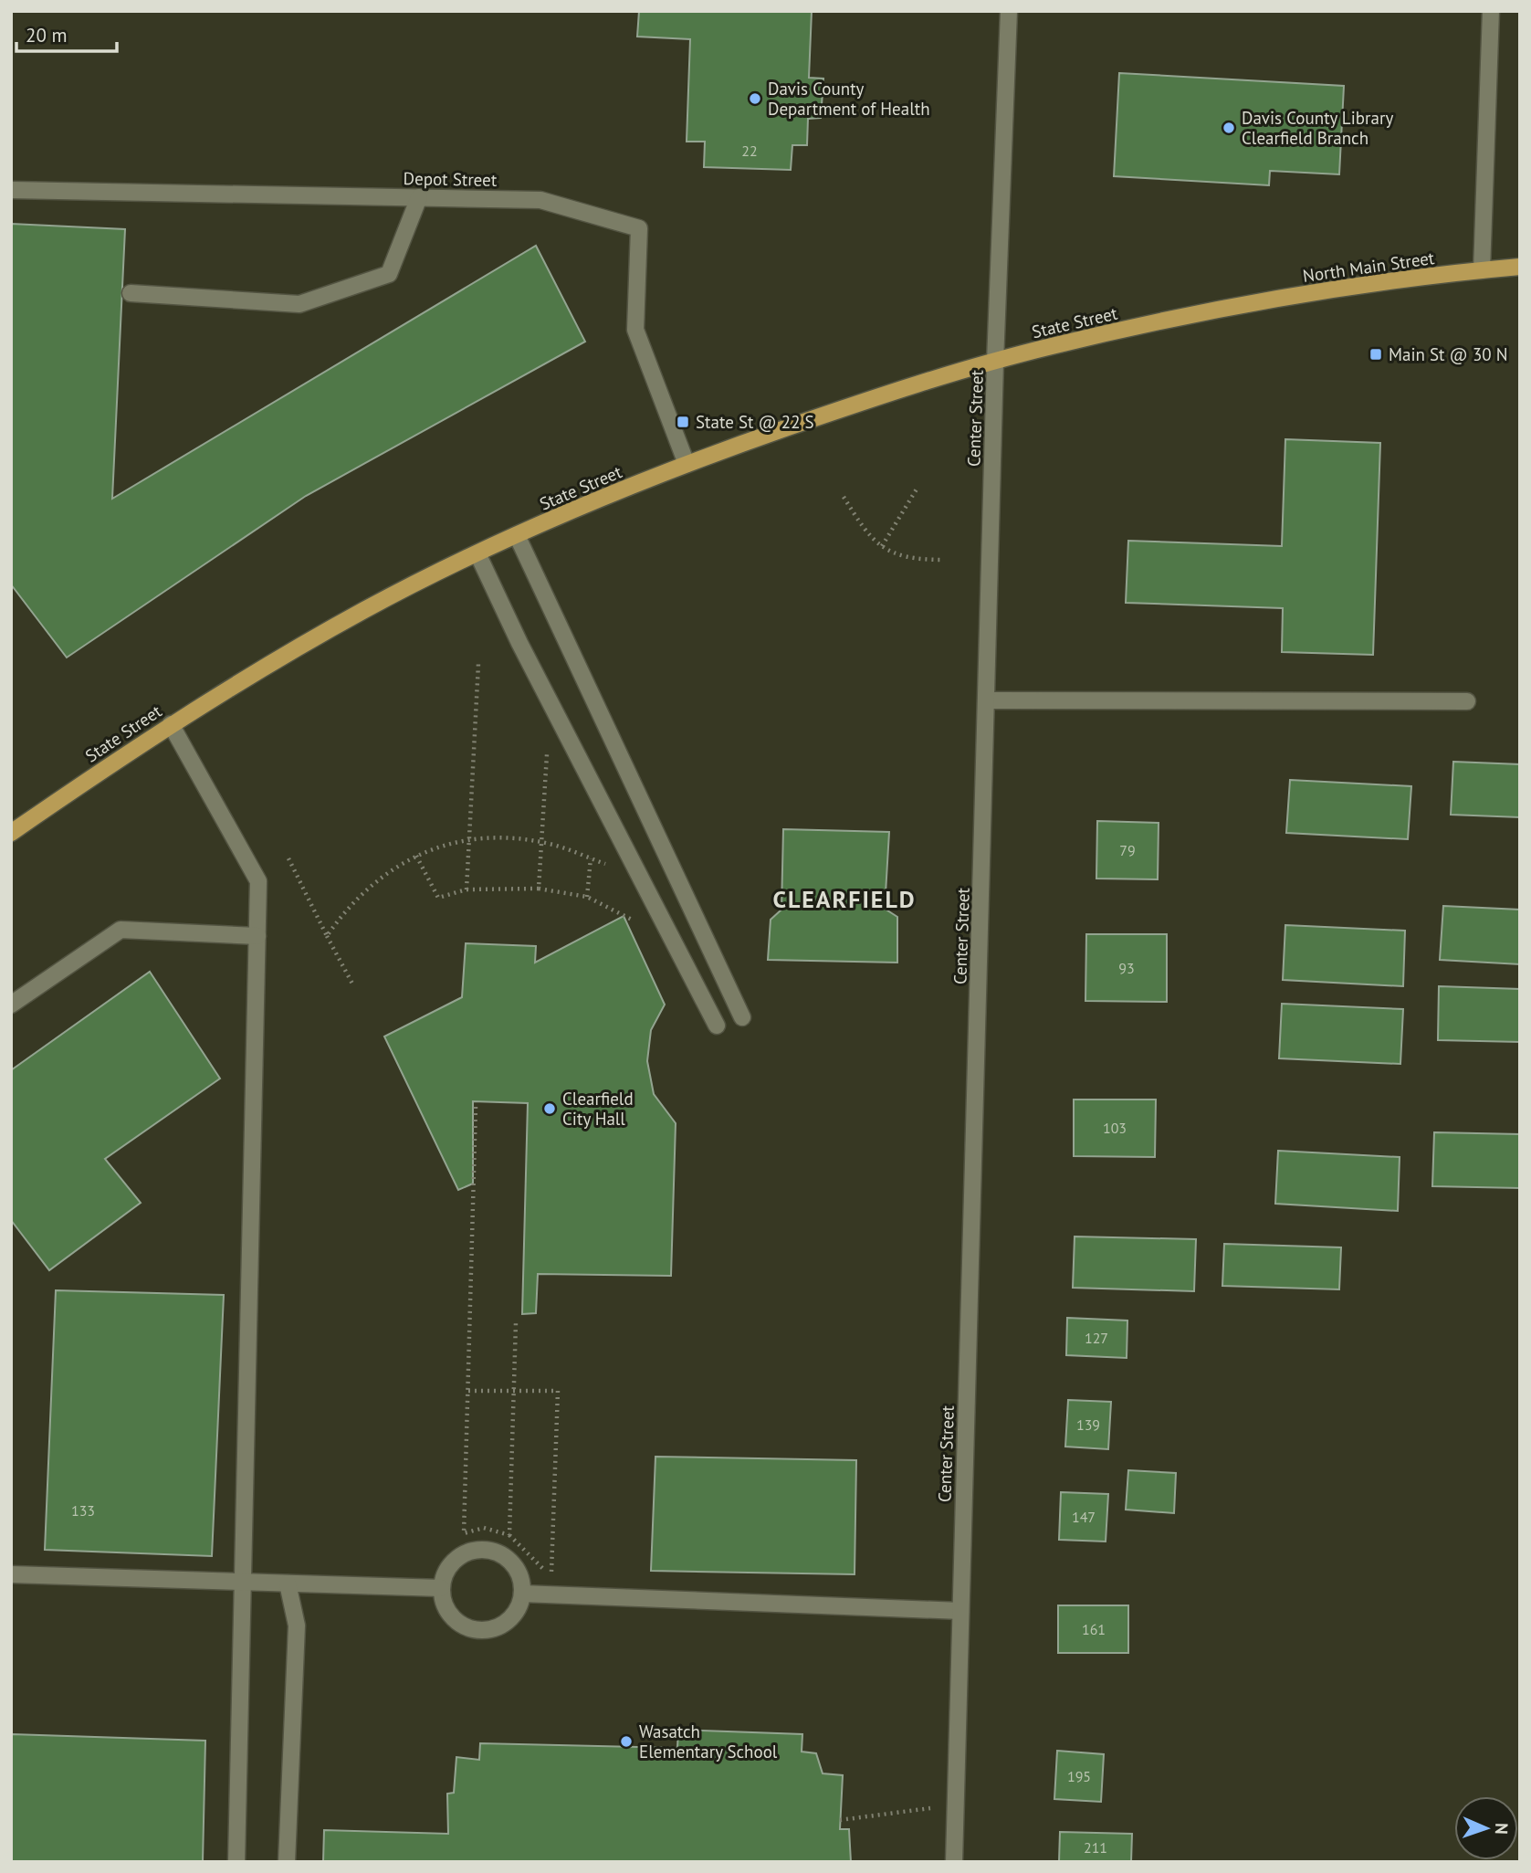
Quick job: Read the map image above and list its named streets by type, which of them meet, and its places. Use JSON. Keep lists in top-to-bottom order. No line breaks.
{"streets":{"main road":["North Main Street","State Street"],"street":["Depot Street","Center Street"]},"crossings":[["Depot Street","State Street"],["North Main Street","State Street"],["State Street","Center Street"]],"districts":["CLEARFIELD"],"places":{"other":["Davis County Department of Health","Davis County Library Clearfield Branch","Clearfield City Hall","Wasatch Elementary School"],"transit":["Main St @ 30 N","State St @ 22 S"]},"house_numbers":["22","79","93","103","127","139","133","147","161","195","211"],"scale_bar":"20 m","north":"right"}
